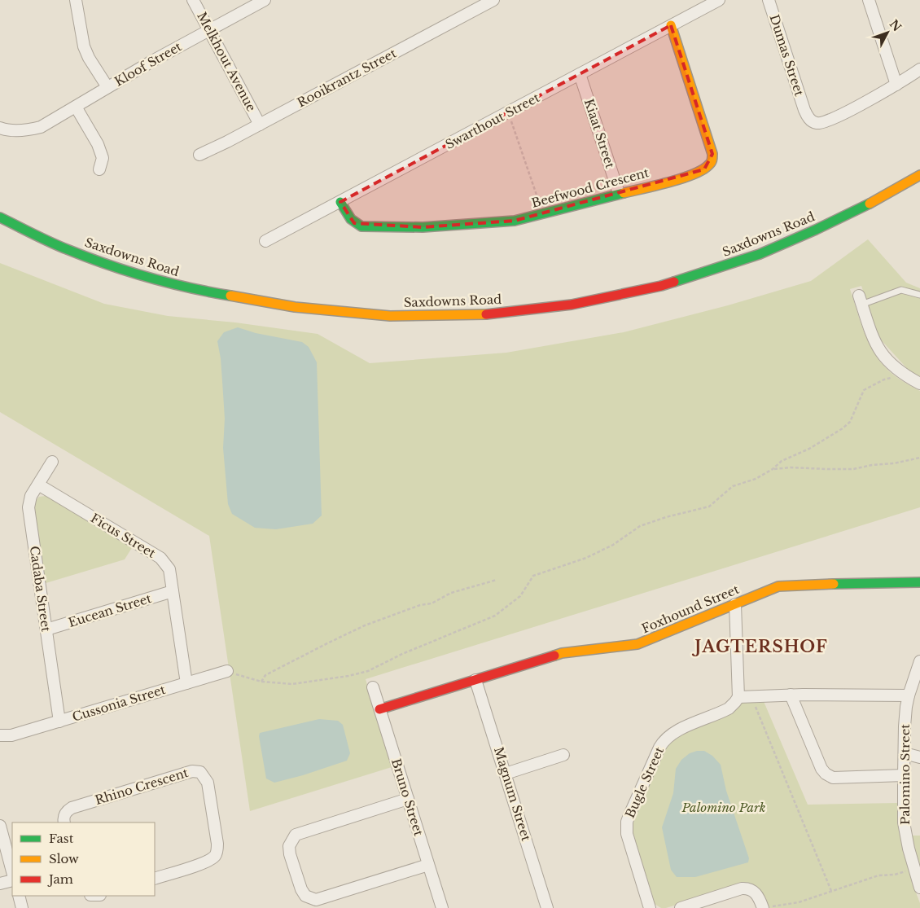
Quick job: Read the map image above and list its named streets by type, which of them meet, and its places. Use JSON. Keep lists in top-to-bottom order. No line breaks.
{"streets":{"street":["Dumas Street","Melkhout Avenue","Kloof Street","Rooikrantz Street","Swarthout Street","Kiaat Street","Beefwood Crescent","Saxdowns Road","Ficus Street","Cadaba Street","Foxhound Street","Eucean Street","Cussonia Street","Palomino Street","Bugle Street","Rhino Crescent","Magnum Street","Bruno Street"]},"crossings":[["Melkhout Avenue","Kloof Street"],["Melkhout Avenue","Rooikrantz Street"],["Swarthout Street","Kiaat Street"],["Swarthout Street","Beefwood Crescent"],["Kiaat Street","Beefwood Crescent"],["Ficus Street","Cadaba Street"],["Ficus Street","Eucean Street"],["Ficus Street","Cussonia Street"],["Cadaba Street","Eucean Street"],["Cadaba Street","Cussonia Street"],["Foxhound Street","Magnum Street"],["Foxhound Street","Bruno Street"]],"districts":["JAGTERSHOF"],"parks":["Palomino Park"],"legend":["Fast","Slow","Jam"],"north":"top right"}
